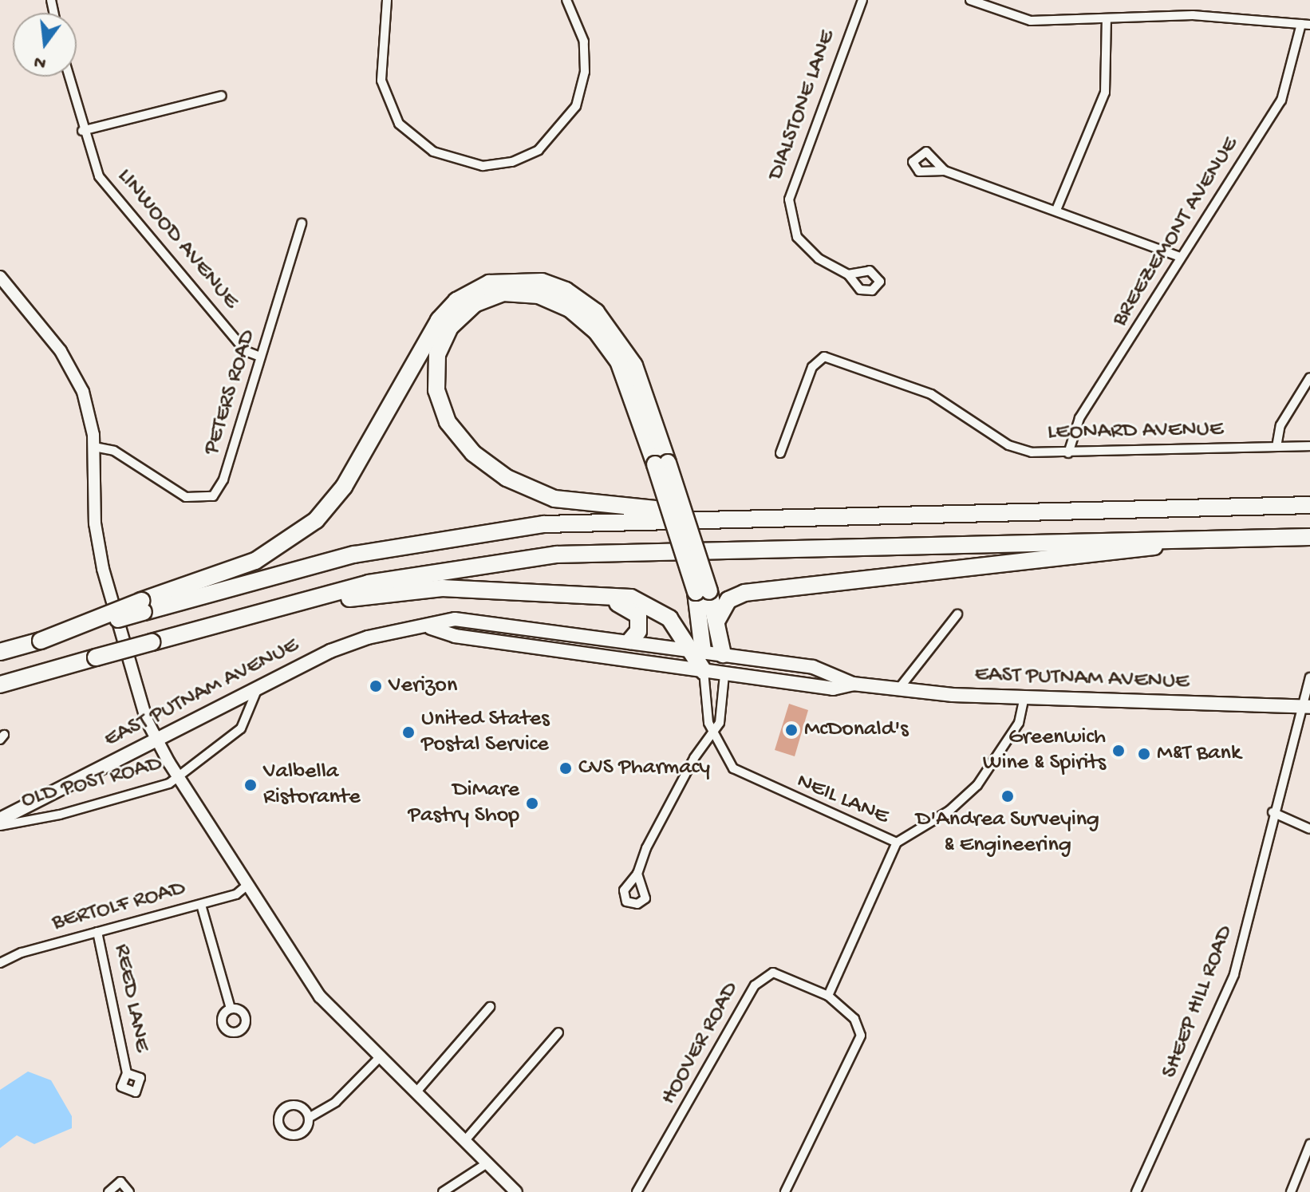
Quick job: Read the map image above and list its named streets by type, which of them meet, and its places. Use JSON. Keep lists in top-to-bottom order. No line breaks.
{"streets":{"main road":["EAST PUTNAM AVENUE"],"street":["DIALSTONE LANE","BREEZEMONT AVENUE","LINWOOD AVENUE","PETERS ROAD","LEONARD AVENUE","OLD POST ROAD","NEIL LANE","BERTOLF ROAD","REED LANE","SHEEP HILL ROAD","HOOVER ROAD"]},"crossings":[["BREEZEMONT AVENUE","LEONARD AVENUE"],["LINWOOD AVENUE","PETERS ROAD"],["EAST PUTNAM AVENUE","OLD POST ROAD"],["EAST PUTNAM AVENUE","NEIL LANE"],["EAST PUTNAM AVENUE","SHEEP HILL ROAD"],["BERTOLF ROAD","REED LANE"]],"places":["Verizon","McDonald's","United States Postal Service","Greenwich Wine & Spirits","M&T Bank","CVS Pharmacy","Valbella Ristorante","D'Andrea Surveying & Engineering","DiMare Pastry Shop"],"north":"bottom"}
